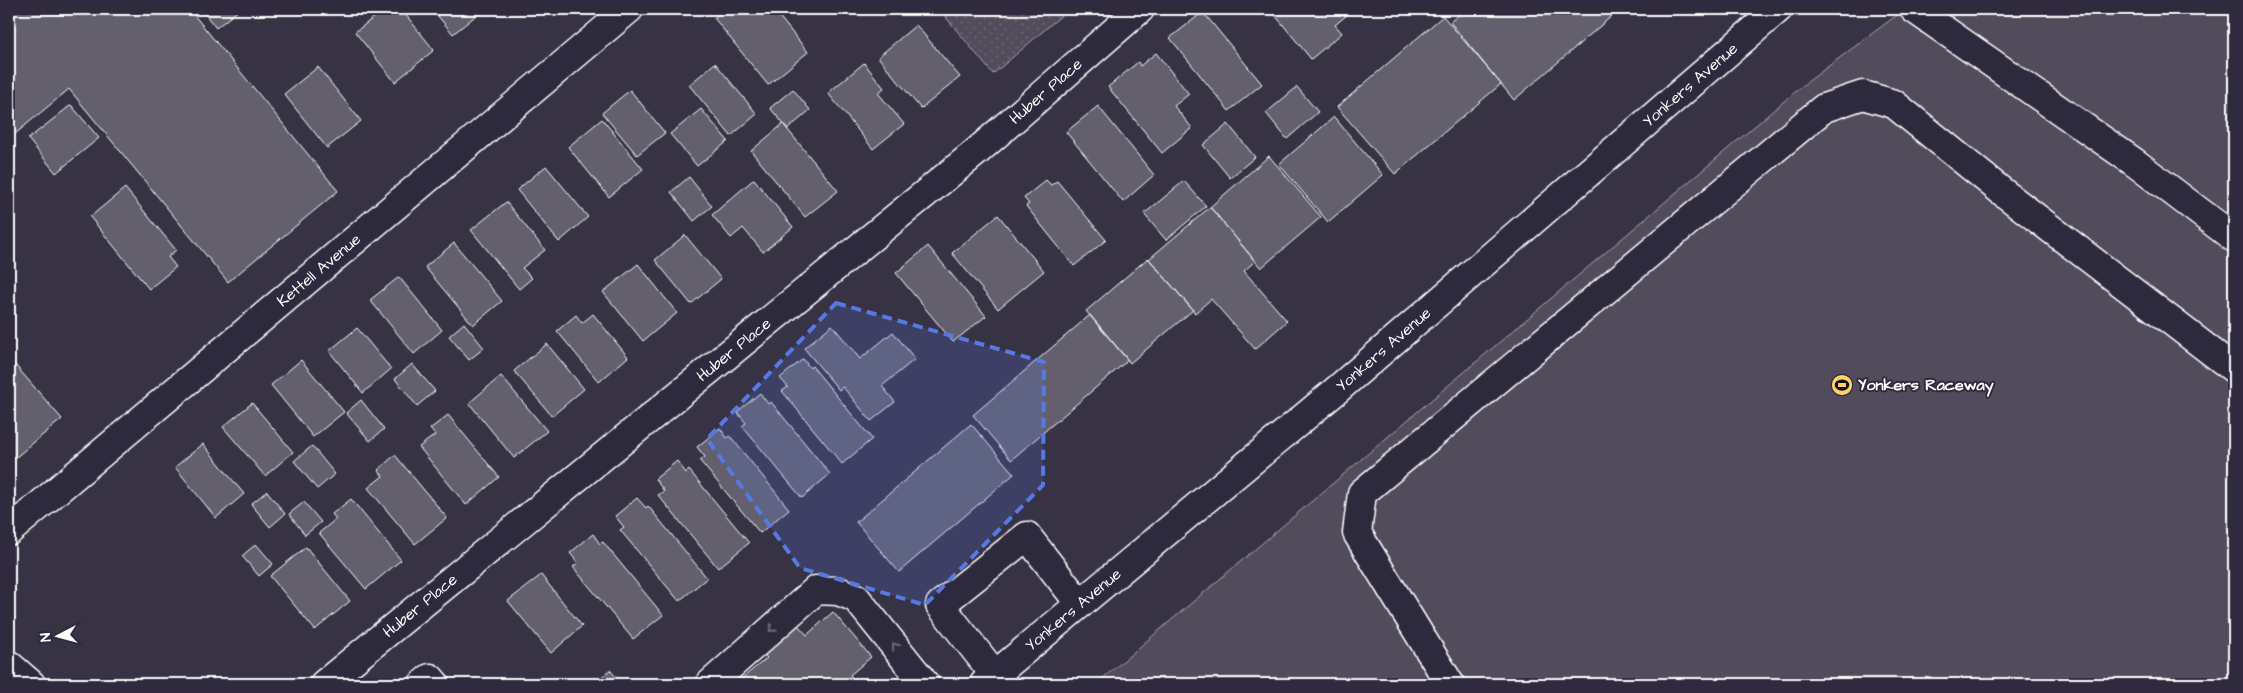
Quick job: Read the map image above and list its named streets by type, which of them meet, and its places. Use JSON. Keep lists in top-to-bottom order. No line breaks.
{"streets":{"street":["Yonkers Avenue","Huber Place","Kettell Avenue"]},"places":{"sports":["Yonkers Raceway"]},"north":"left"}
